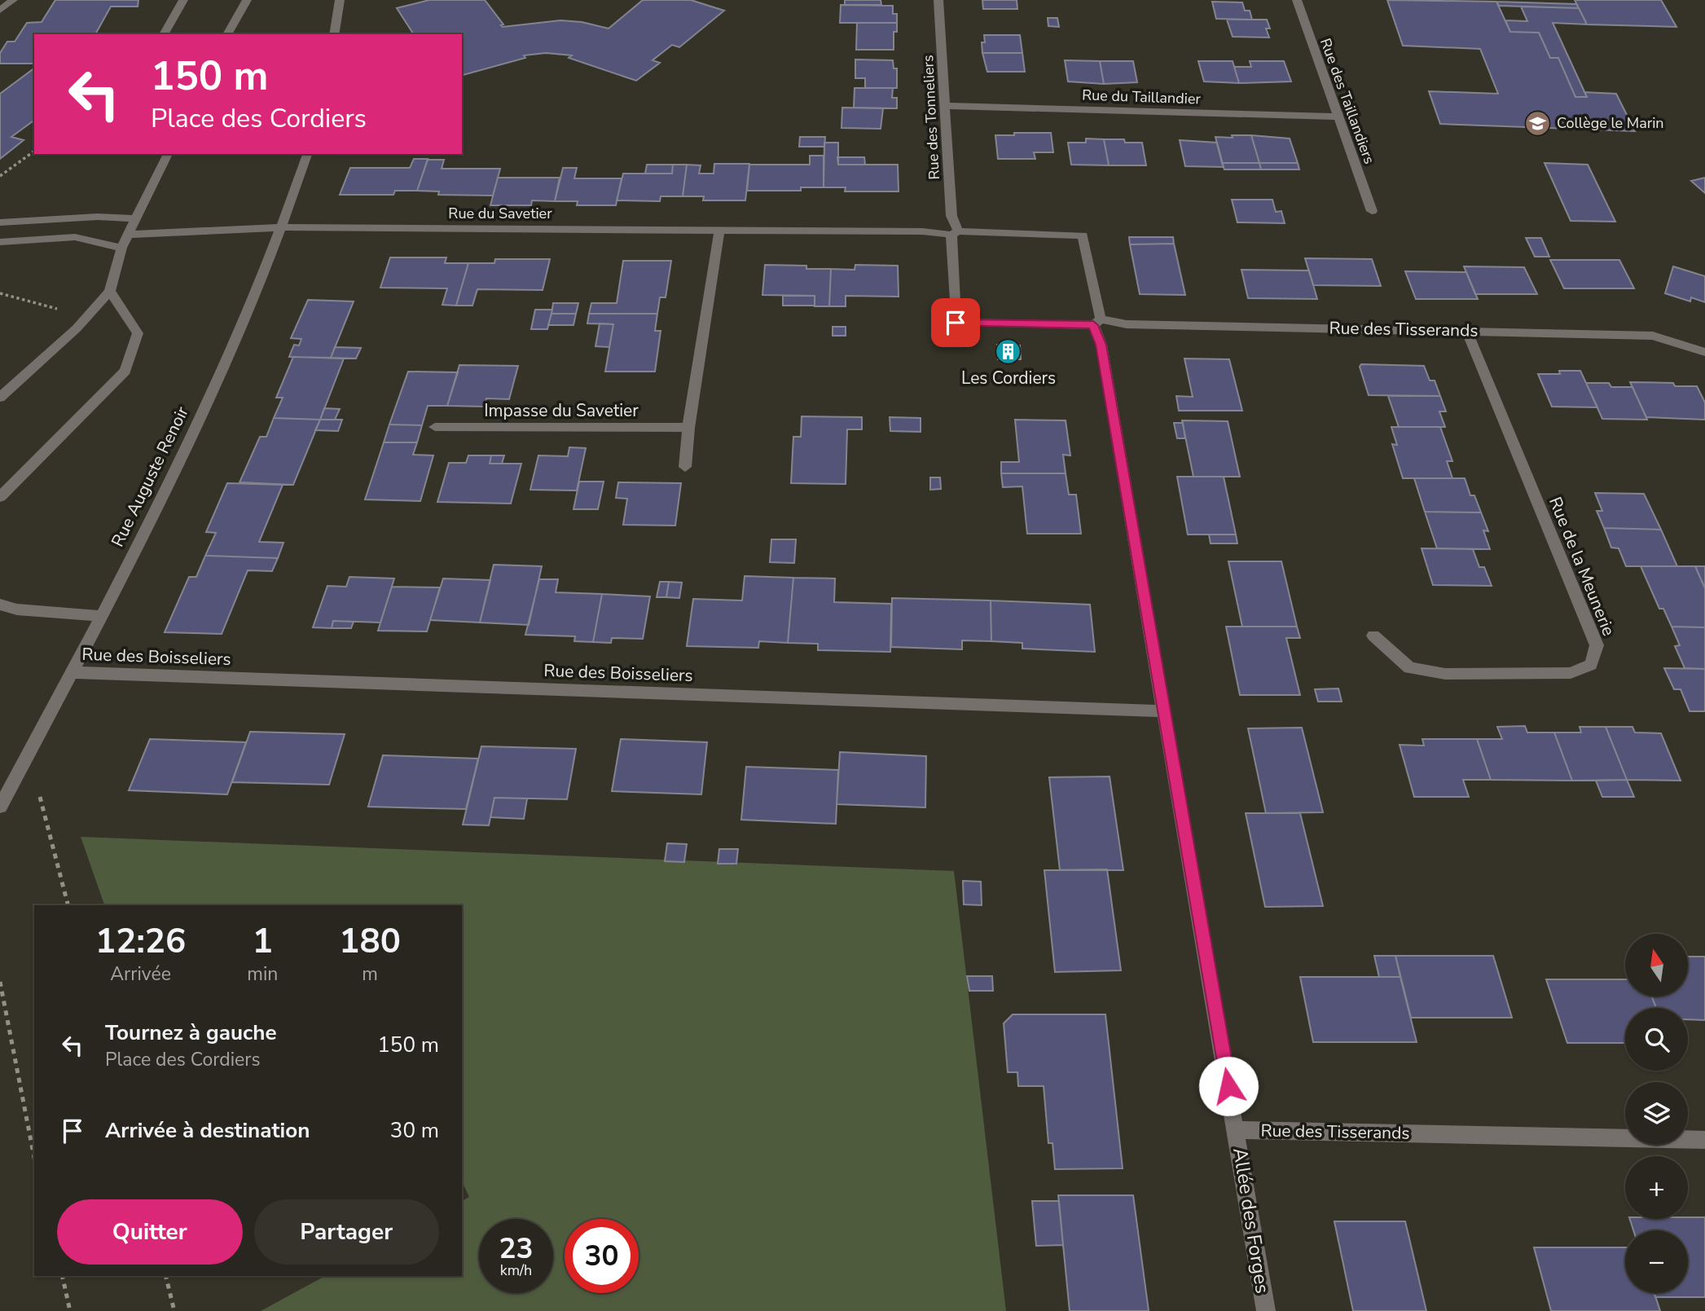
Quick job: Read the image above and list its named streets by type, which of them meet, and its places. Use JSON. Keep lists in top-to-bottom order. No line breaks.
{"streets":{"street":["Rue du Taillandier","Rue des Taillandiers","Rue des Tonneliers","Rue du Savetier","Rue des Tisserands","Impasse du Savetier","Rue Auguste Renoir","Rue de la Meunerie","Rue des Boisseliers","Allée des Forges"]},"crossings":[["Rue du Taillandier","Rue des Taillandiers"],["Rue du Taillandier","Rue des Tonneliers"],["Rue des Tonneliers","Rue du Savetier"],["Rue des Tonneliers","Rue des Tisserands"],["Rue du Savetier","Rue des Tisserands"],["Rue du Savetier","Rue Auguste Renoir"],["Rue des Tisserands","Rue de la Meunerie"],["Rue des Tisserands","Rue des Boisseliers"],["Rue des Tisserands","Allée des Forges"],["Rue Auguste Renoir","Rue des Boisseliers"]],"places":{"school or university":["Collège le Marin"],"building":["Les Cordiers"]},"north":"top","page":{"turn":["150 m","Place des Cordiers"],"eta":["12:26","Arrivée","1","min","180","m"],"map_buttons":["+","−"],"list":[{"name":"Tournez à gauche","note":"Place des Cordiers","value":"150 m"},{"name":"Arrivée à destination","value":"30 m"}],"buttons":["Quitter","Partager"],"speed":"23 km/h","limit":"30"}}
